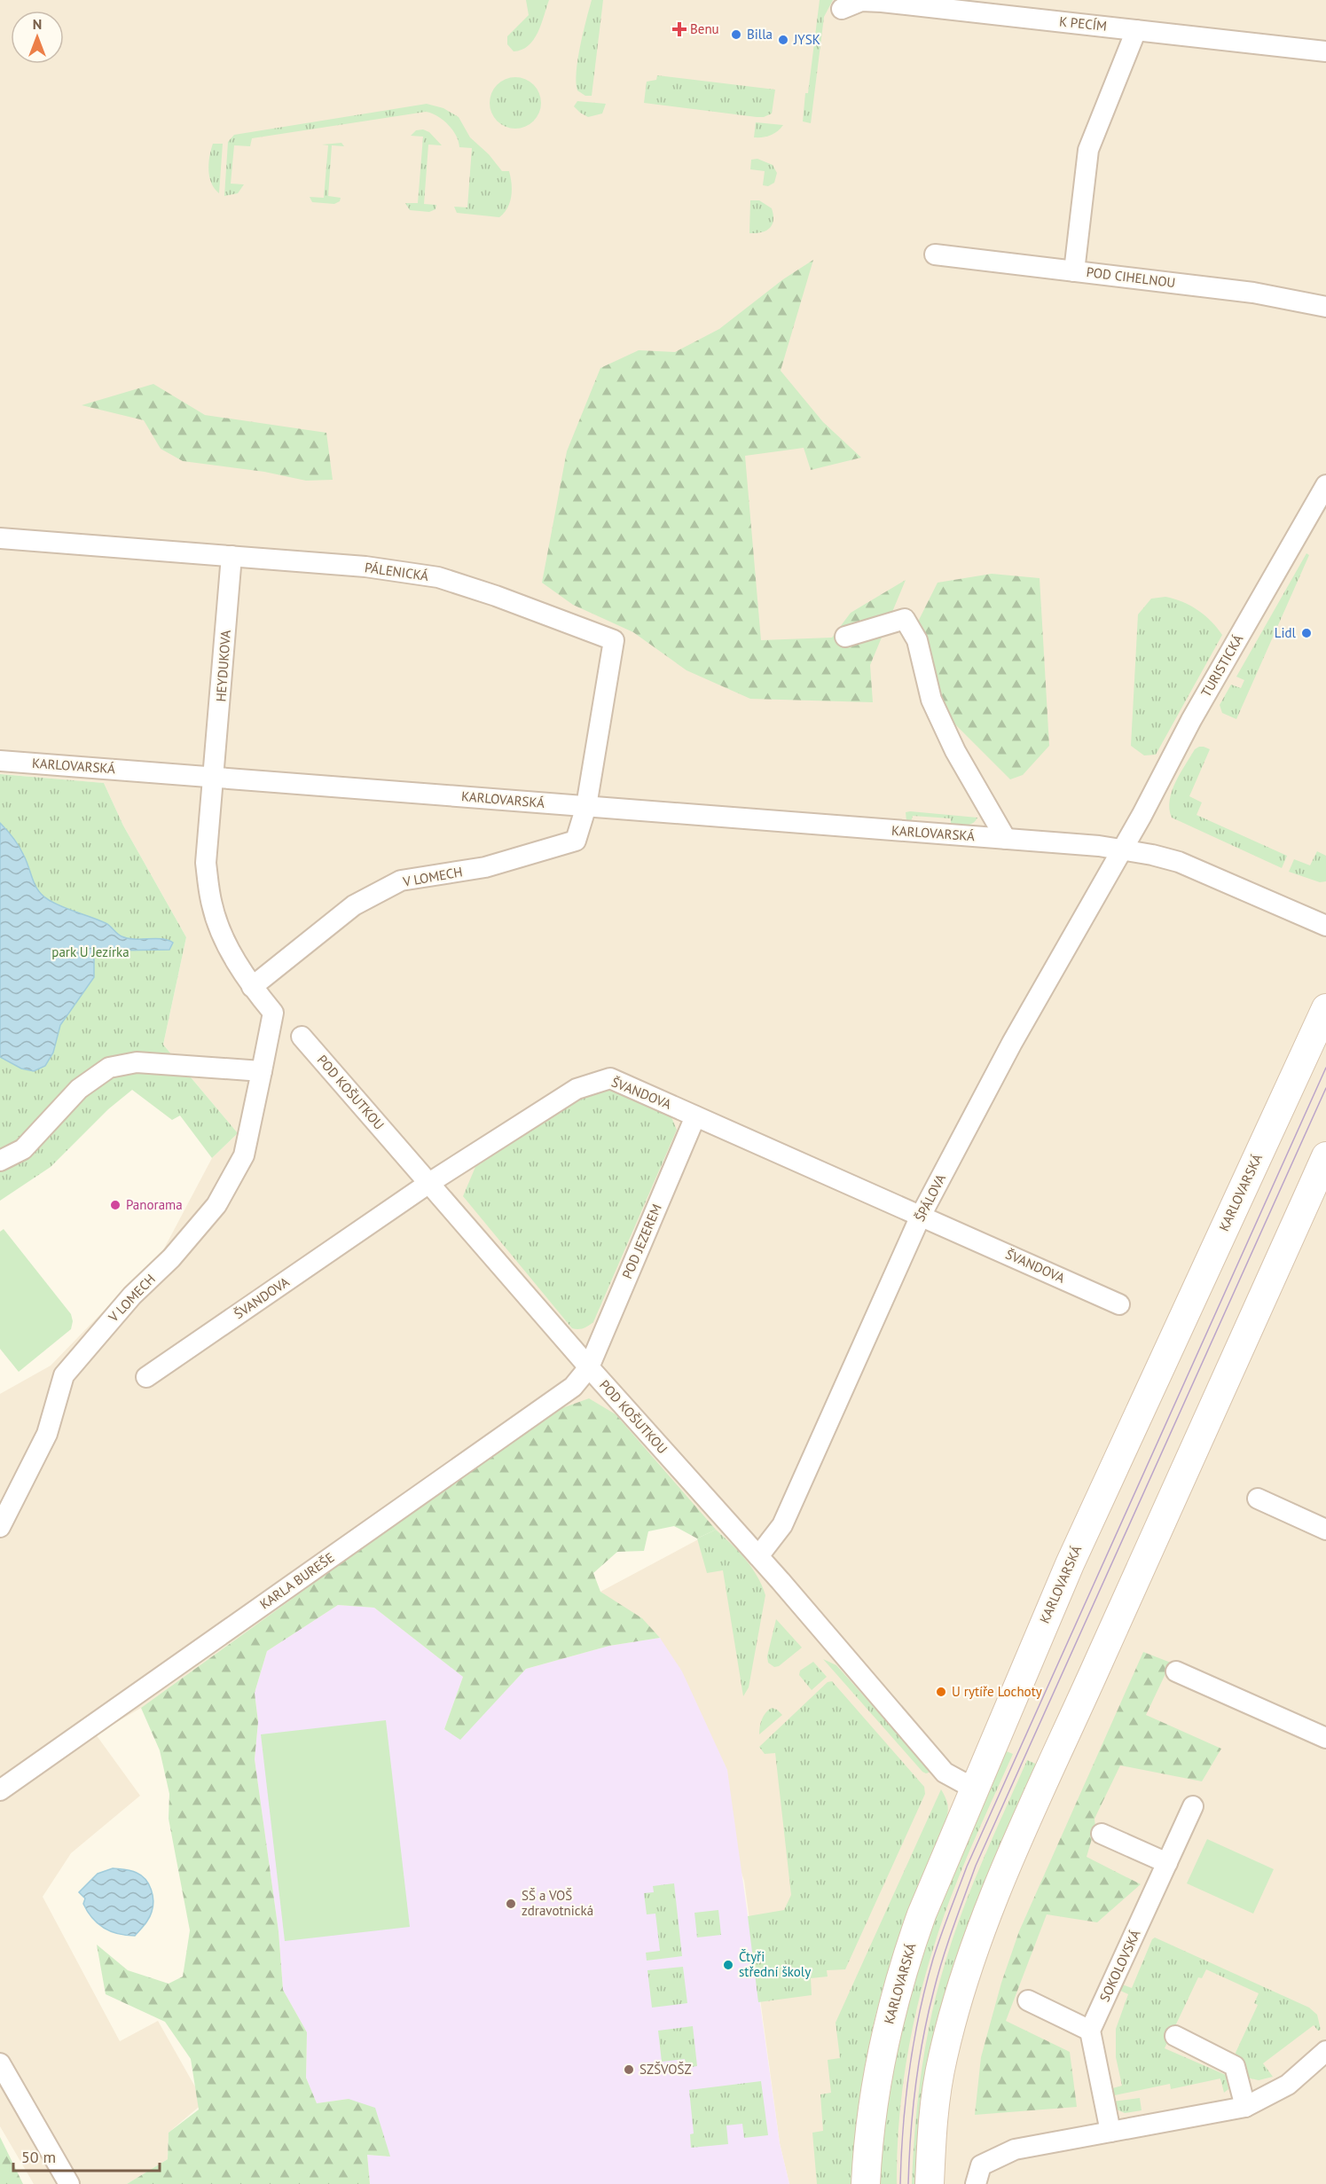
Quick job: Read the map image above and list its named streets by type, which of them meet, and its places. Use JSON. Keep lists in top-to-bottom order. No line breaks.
{"streets":{"main road":["KARLOVARSKÁ"],"street":["K PECÍM","POD CIHELNOU","PÁLENICKÁ","HEYDUKOVA","TURISTICKÁ","V LOMECH","POD KOŠUTKOU","ŠVANDOVA","ŠPÁLOVA","POD JEZEREM","KARLA BUREŠE","SOKOLOVSKÁ"]},"crossings":[["PÁLENICKÁ","HEYDUKOVA"],["PÁLENICKÁ","KARLOVARSKÁ"],["PÁLENICKÁ","V LOMECH"],["HEYDUKOVA","KARLOVARSKÁ"],["TURISTICKÁ","KARLOVARSKÁ"],["TURISTICKÁ","ŠPÁLOVA"],["KARLOVARSKÁ","V LOMECH"],["KARLOVARSKÁ","POD KOŠUTKOU"],["KARLOVARSKÁ","ŠPÁLOVA"],["POD KOŠUTKOU","ŠVANDOVA"],["POD KOŠUTKOU","ŠPÁLOVA"],["POD KOŠUTKOU","POD JEZEREM"],["POD KOŠUTKOU","KARLA BUREŠE"],["ŠVANDOVA","ŠPÁLOVA"],["ŠVANDOVA","POD JEZEREM"],["POD JEZEREM","KARLA BUREŠE"]],"parks":["park U Jezírka"],"places":{"health":["Benu"],"other":["Billa","JYSK","Lidl","Panorama","U rytíře Lochoty","SŠ a VOŠ zdravotnická","Čtyři střední školy","SZŠVOŠZ"]},"scale_bar":"50 m","north":"top"}
